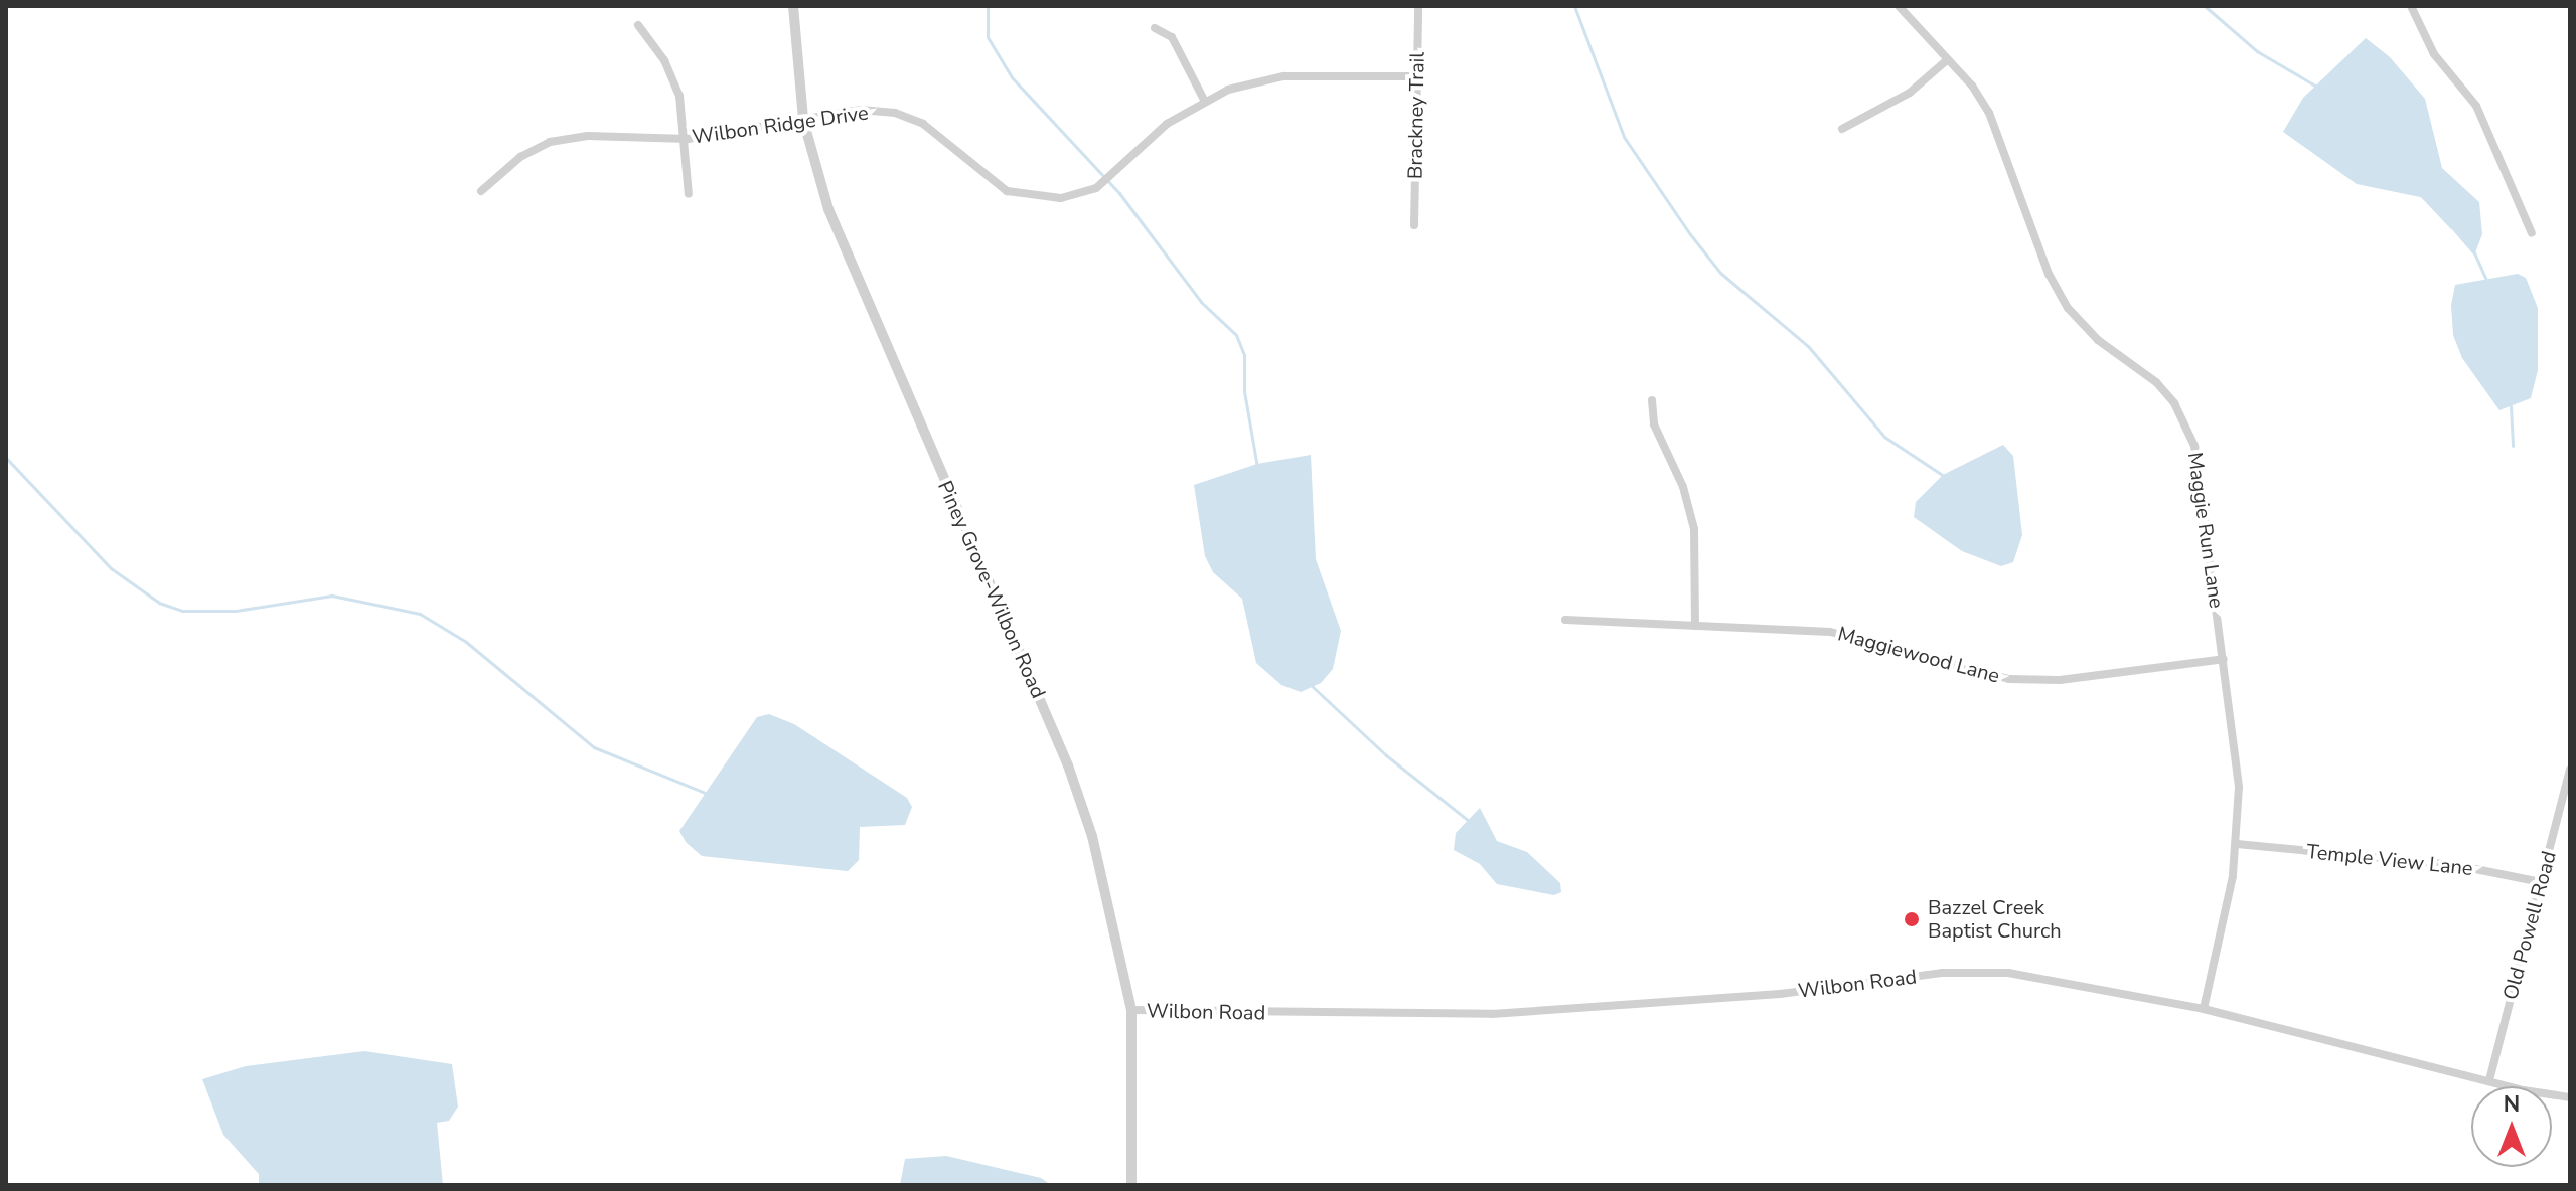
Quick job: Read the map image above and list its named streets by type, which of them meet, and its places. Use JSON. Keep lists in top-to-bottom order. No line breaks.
{"streets":{"street":["Brackney Trail","Wilbon Ridge Drive","Maggie Run Lane","Piney Grove-Wilbon Road","Maggiewood Lane","Temple View Lane","Old Powell Road","Wilbon Road"]},"crossings":[["Brackney Trail","Wilbon Ridge Drive"],["Wilbon Ridge Drive","Piney Grove-Wilbon Road"],["Maggie Run Lane","Maggiewood Lane"],["Maggie Run Lane","Temple View Lane"],["Maggie Run Lane","Wilbon Road"],["Piney Grove-Wilbon Road","Wilbon Road"],["Temple View Lane","Old Powell Road"],["Old Powell Road","Wilbon Road"]],"places":["Bazzel Creek Baptist Church"],"north":"top"}
